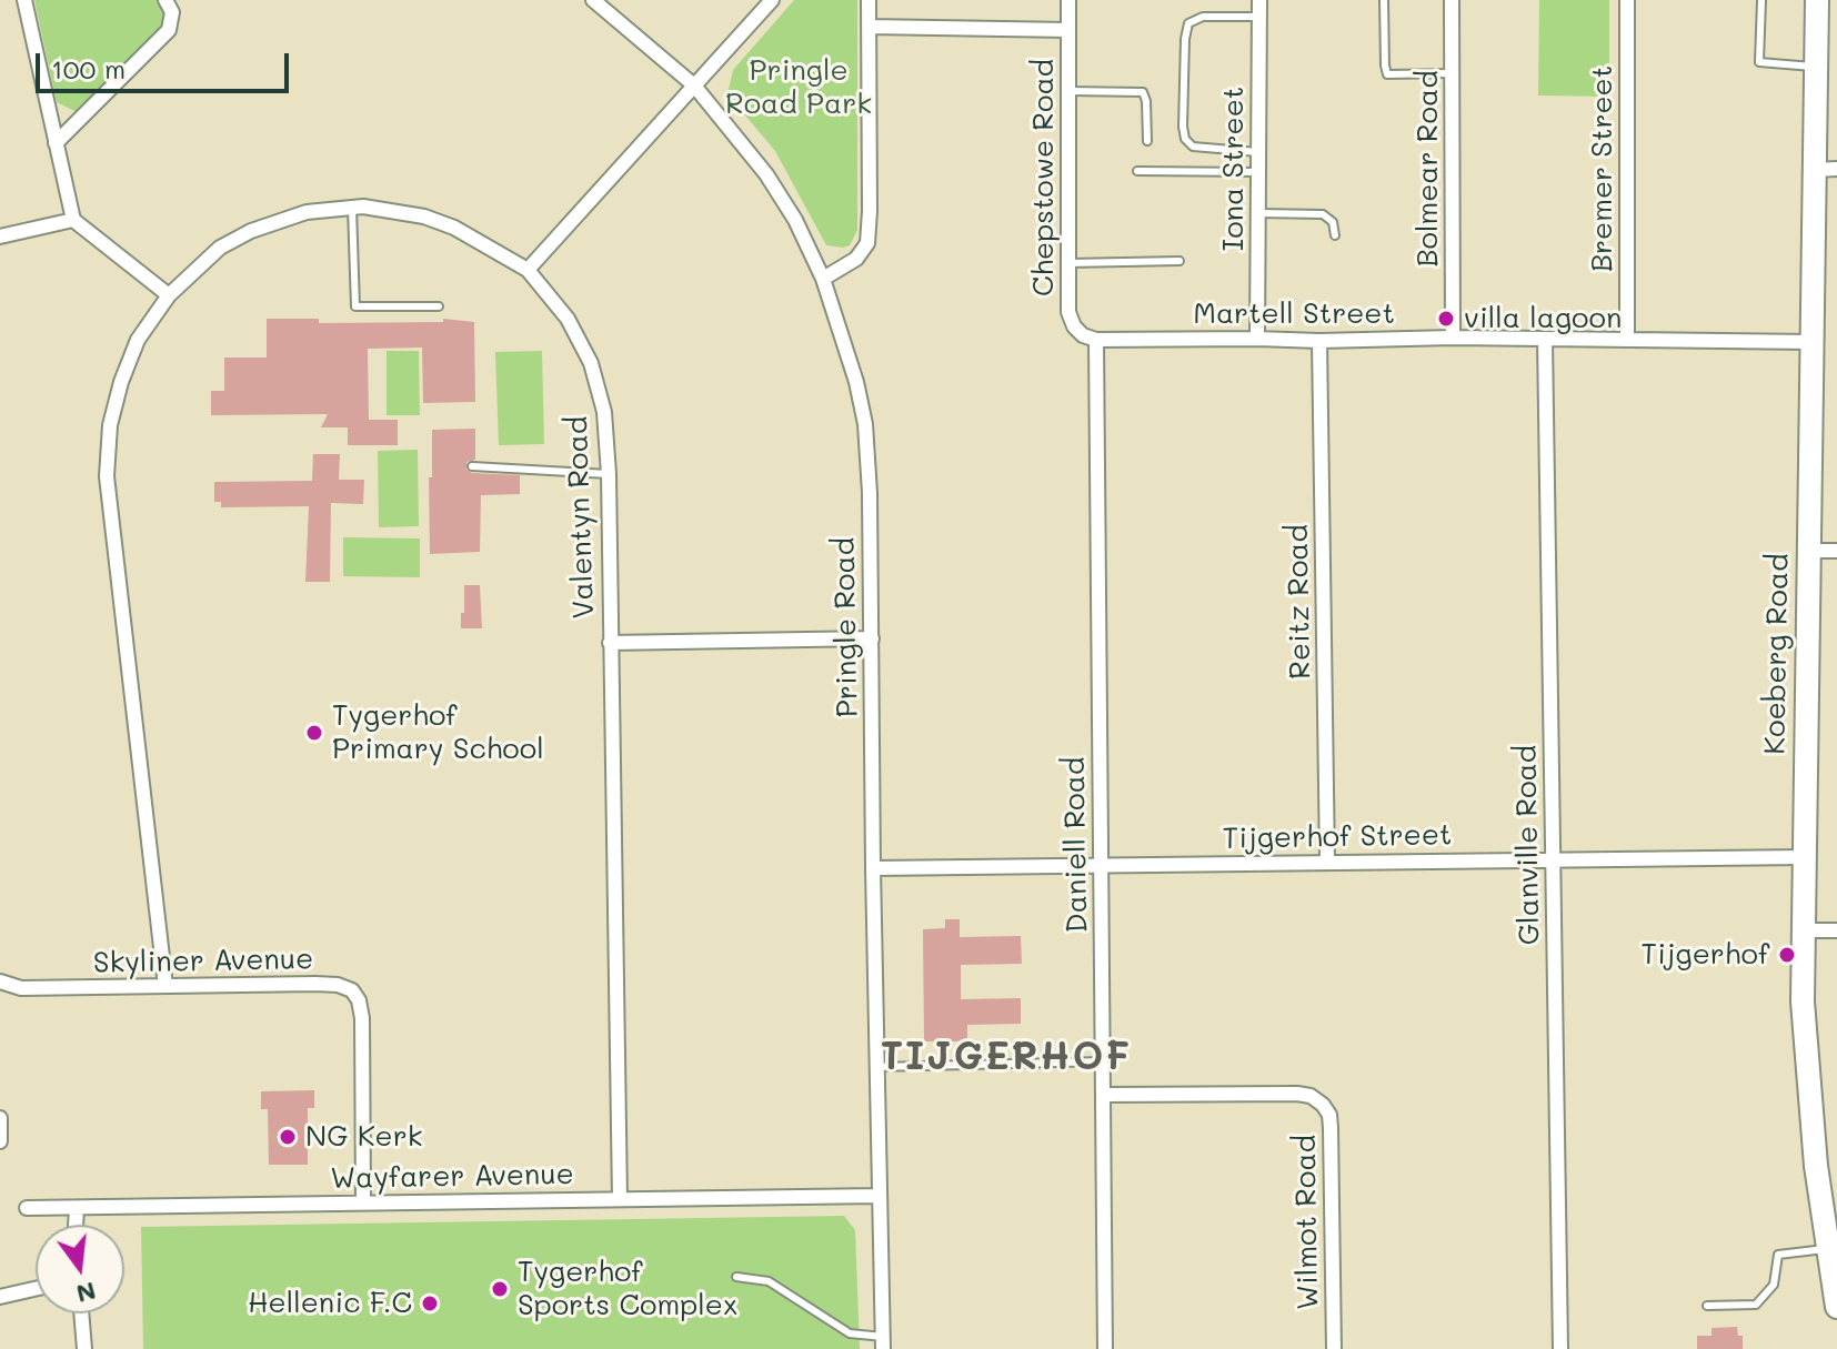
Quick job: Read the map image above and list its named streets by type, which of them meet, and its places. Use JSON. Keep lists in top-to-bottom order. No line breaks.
{"streets":{"main road":["Koeberg Road"],"street":["Iona Street","Bolmear Road","Bremer Street","Chepstowe Road","Martell Street","Valentyn Road","Reitz Road","Pringle Road","Tijgerhof Street","Daniell Road","Glanville Road","Skyliner Avenue","Wayfarer Avenue","Wilmot Road"]},"crossings":[["Iona Street","Martell Street"],["Bolmear Road","Martell Street"],["Bremer Street","Martell Street"],["Chepstowe Road","Martell Street"],["Chepstowe Road","Daniell Road"],["Martell Street","Reitz Road"],["Martell Street","Koeberg Road"],["Martell Street","Daniell Road"],["Martell Street","Glanville Road"],["Valentyn Road","Skyliner Avenue"],["Valentyn Road","Wayfarer Avenue"],["Reitz Road","Tijgerhof Street"],["Pringle Road","Tijgerhof Street"],["Pringle Road","Wayfarer Avenue"],["Koeberg Road","Tijgerhof Street"],["Tijgerhof Street","Daniell Road"],["Tijgerhof Street","Glanville Road"],["Daniell Road","Wilmot Road"],["Skyliner Avenue","Wayfarer Avenue"]],"districts":["TIJGERHOF"],"parks":["Pringle Road Park"],"places":["villa lagoon","Tygerhof Primary School","Tijgerhof","NG Kerk","Tygerhof Sports Complex","Hellenic F.C"],"scale_bar":"100 m","north":"bottom"}
